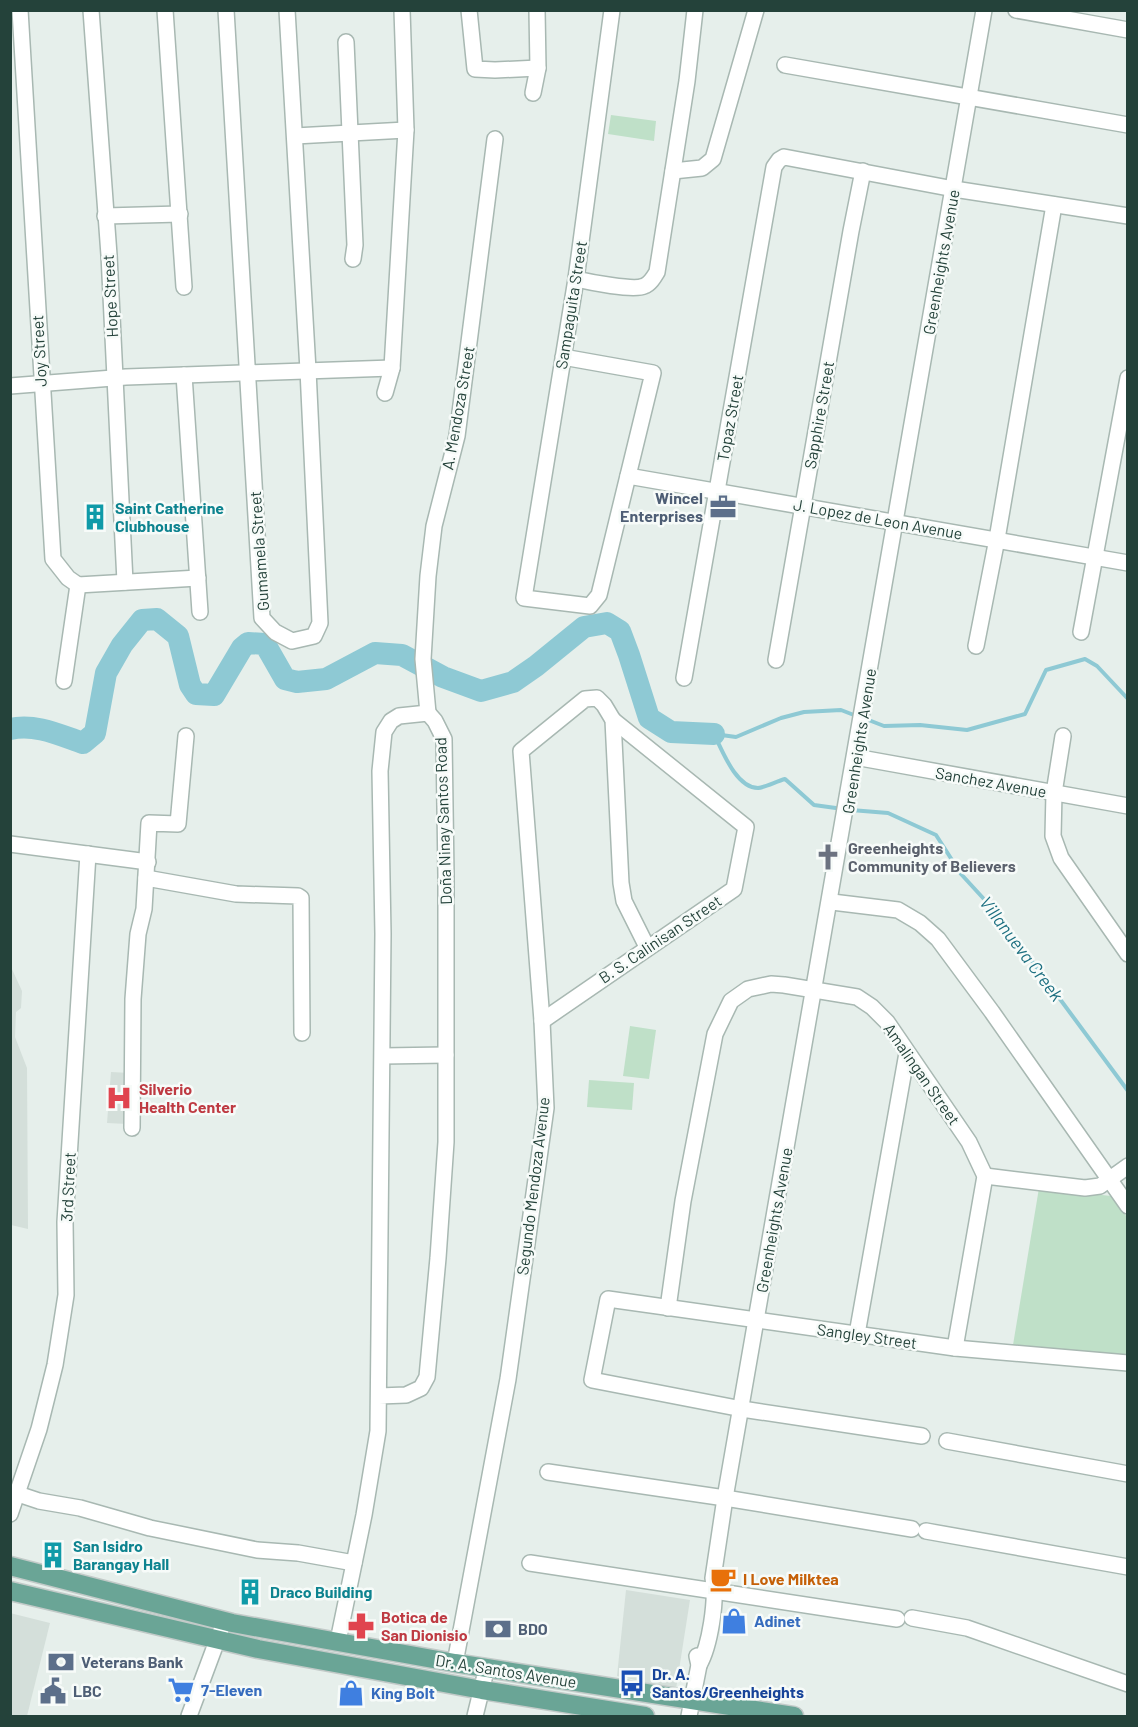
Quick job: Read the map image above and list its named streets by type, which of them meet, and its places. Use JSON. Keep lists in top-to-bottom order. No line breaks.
{"streets":{"main road":["Dr. A. Santos Avenue"],"street":["Greenheights Avenue","Hope Street","Sampaguita Street","Joy Street","A. Mendoza Street","Sapphire Street","Topaz Street","J. Lopez de Leon Avenue","Gumamela Street","Sanchez Avenue","Doña Ninay Santos Road","B. S. Calinisan Street","Amalingan Street","Segundo Mendoza Avenue","3rd Street","Sangley Street"]},"crossings":[["Greenheights Avenue","J. Lopez de Leon Avenue"],["Greenheights Avenue","Sanchez Avenue"],["Greenheights Avenue","Amalingan Street"],["Greenheights Avenue","Sangley Street"],["Greenheights Avenue","Dr. A. Santos Avenue"],["Sampaguita Street","J. Lopez de Leon Avenue"],["A. Mendoza Street","Doña Ninay Santos Road"],["Sapphire Street","Topaz Street"],["Sapphire Street","J. Lopez de Leon Avenue"],["Topaz Street","J. Lopez de Leon Avenue"],["B. S. Calinisan Street","Segundo Mendoza Avenue"],["Amalingan Street","Sangley Street"],["Segundo Mendoza Avenue","Dr. A. Santos Avenue"]],"water":["Villanueva Creek"],"places":{"office":["Wincel Enterprises"],"building":["Saint Catherine Clubhouse","San Isidro Barangay Hall","Draco Building"],"church":["Greenheights Community of Believers"],"hospital":["Silverio Health Center"],"cafe":["I Love Milktea"],"shop":["Adinet","King Bolt"],"pharmacy":["Botica de San Dionisio"],"bank":["BDO","Veterans Bank"],"bus stop":["Dr. A. Santos/Greenheights"],"supermarket":["7-Eleven"],"public building":["LBC"]}}
